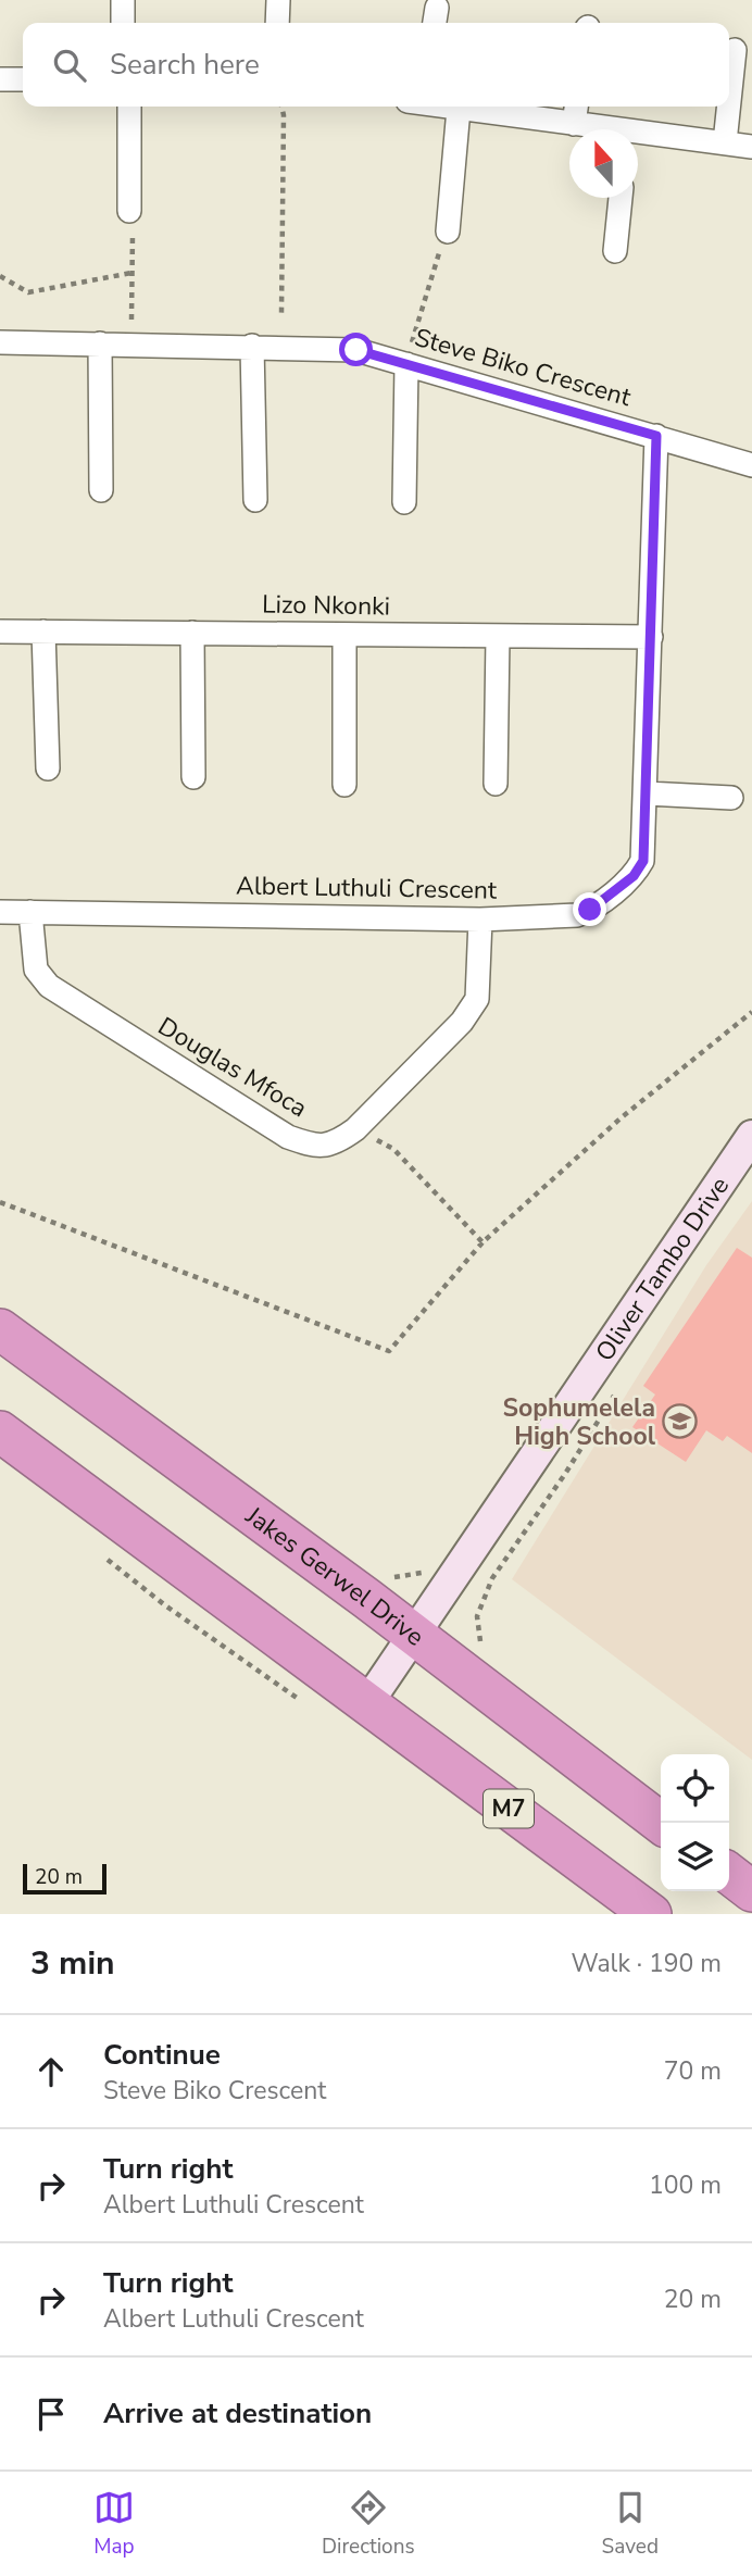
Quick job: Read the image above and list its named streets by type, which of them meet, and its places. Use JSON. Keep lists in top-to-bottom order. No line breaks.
{"streets":{"highway":["Jakes Gerwel Drive","M7"],"street":["Steve Biko Crescent","Lizo Nkonki","Albert Luthuli Crescent","Douglas Mfoca","Oliver Tambo Drive"]},"crossings":[["Steve Biko Crescent","Albert Luthuli Crescent"],["Lizo Nkonki","Albert Luthuli Crescent"],["Albert Luthuli Crescent","Douglas Mfoca"],["Oliver Tambo Drive","Jakes Gerwel Drive"],["Oliver Tambo Drive","M7"]],"places":{"school or university":["Sophumelela High School"]},"scale_bar":"20 m","north":"top","page":{"search":"Search here","scale":"20 m","heading":["3 min","Walk · 190 m"],"list":[["Continue","Steve Biko Crescent","70 m"],["Turn right","Albert Luthuli Crescent","100 m"],["Turn right","Albert Luthuli Crescent","20 m"],"Arrive at destination"],"nav":["Map","Directions","Saved"]}}
